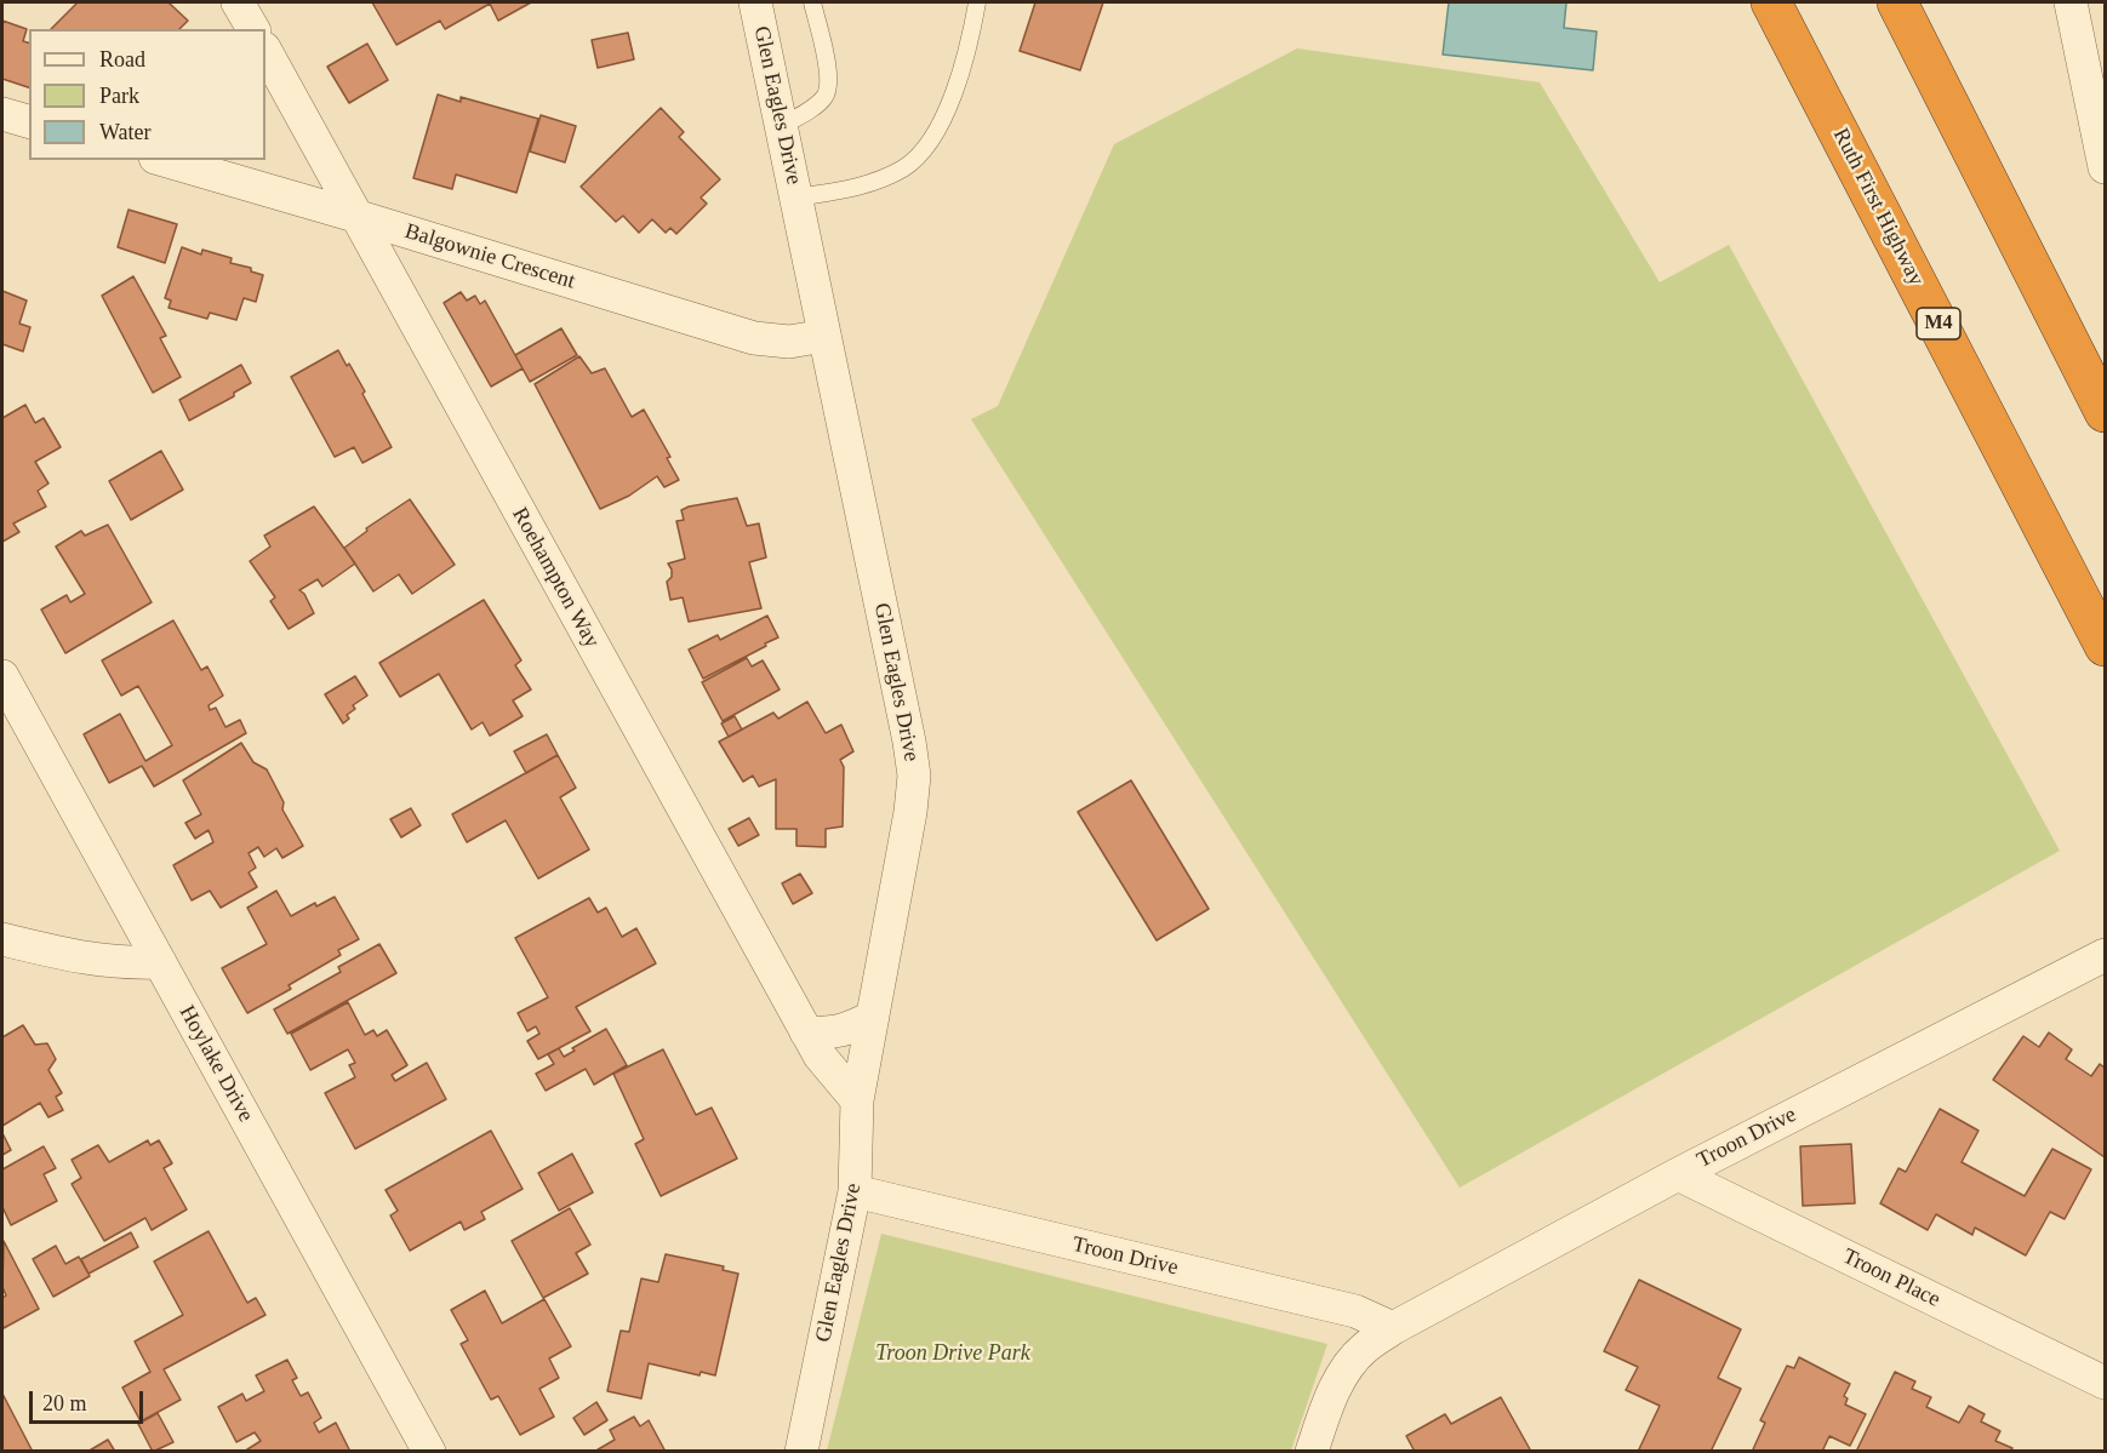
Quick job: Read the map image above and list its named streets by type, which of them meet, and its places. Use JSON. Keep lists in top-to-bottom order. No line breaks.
{"streets":{"highway":["Ruth First Highway","M4"],"street":["Glen Eagles Drive","Balgownie Crescent","Roehampton Way","Hoylake Drive","Troon Drive","Troon Place"]},"crossings":[["Glen Eagles Drive","Balgownie Crescent"],["Glen Eagles Drive","Roehampton Way"],["Glen Eagles Drive","Troon Drive"],["Balgownie Crescent","Roehampton Way"],["Troon Drive","Troon Place"]],"parks":["Troon Drive Park"],"legend":["Road","Park","Water"],"scale_bar":"20 m"}
